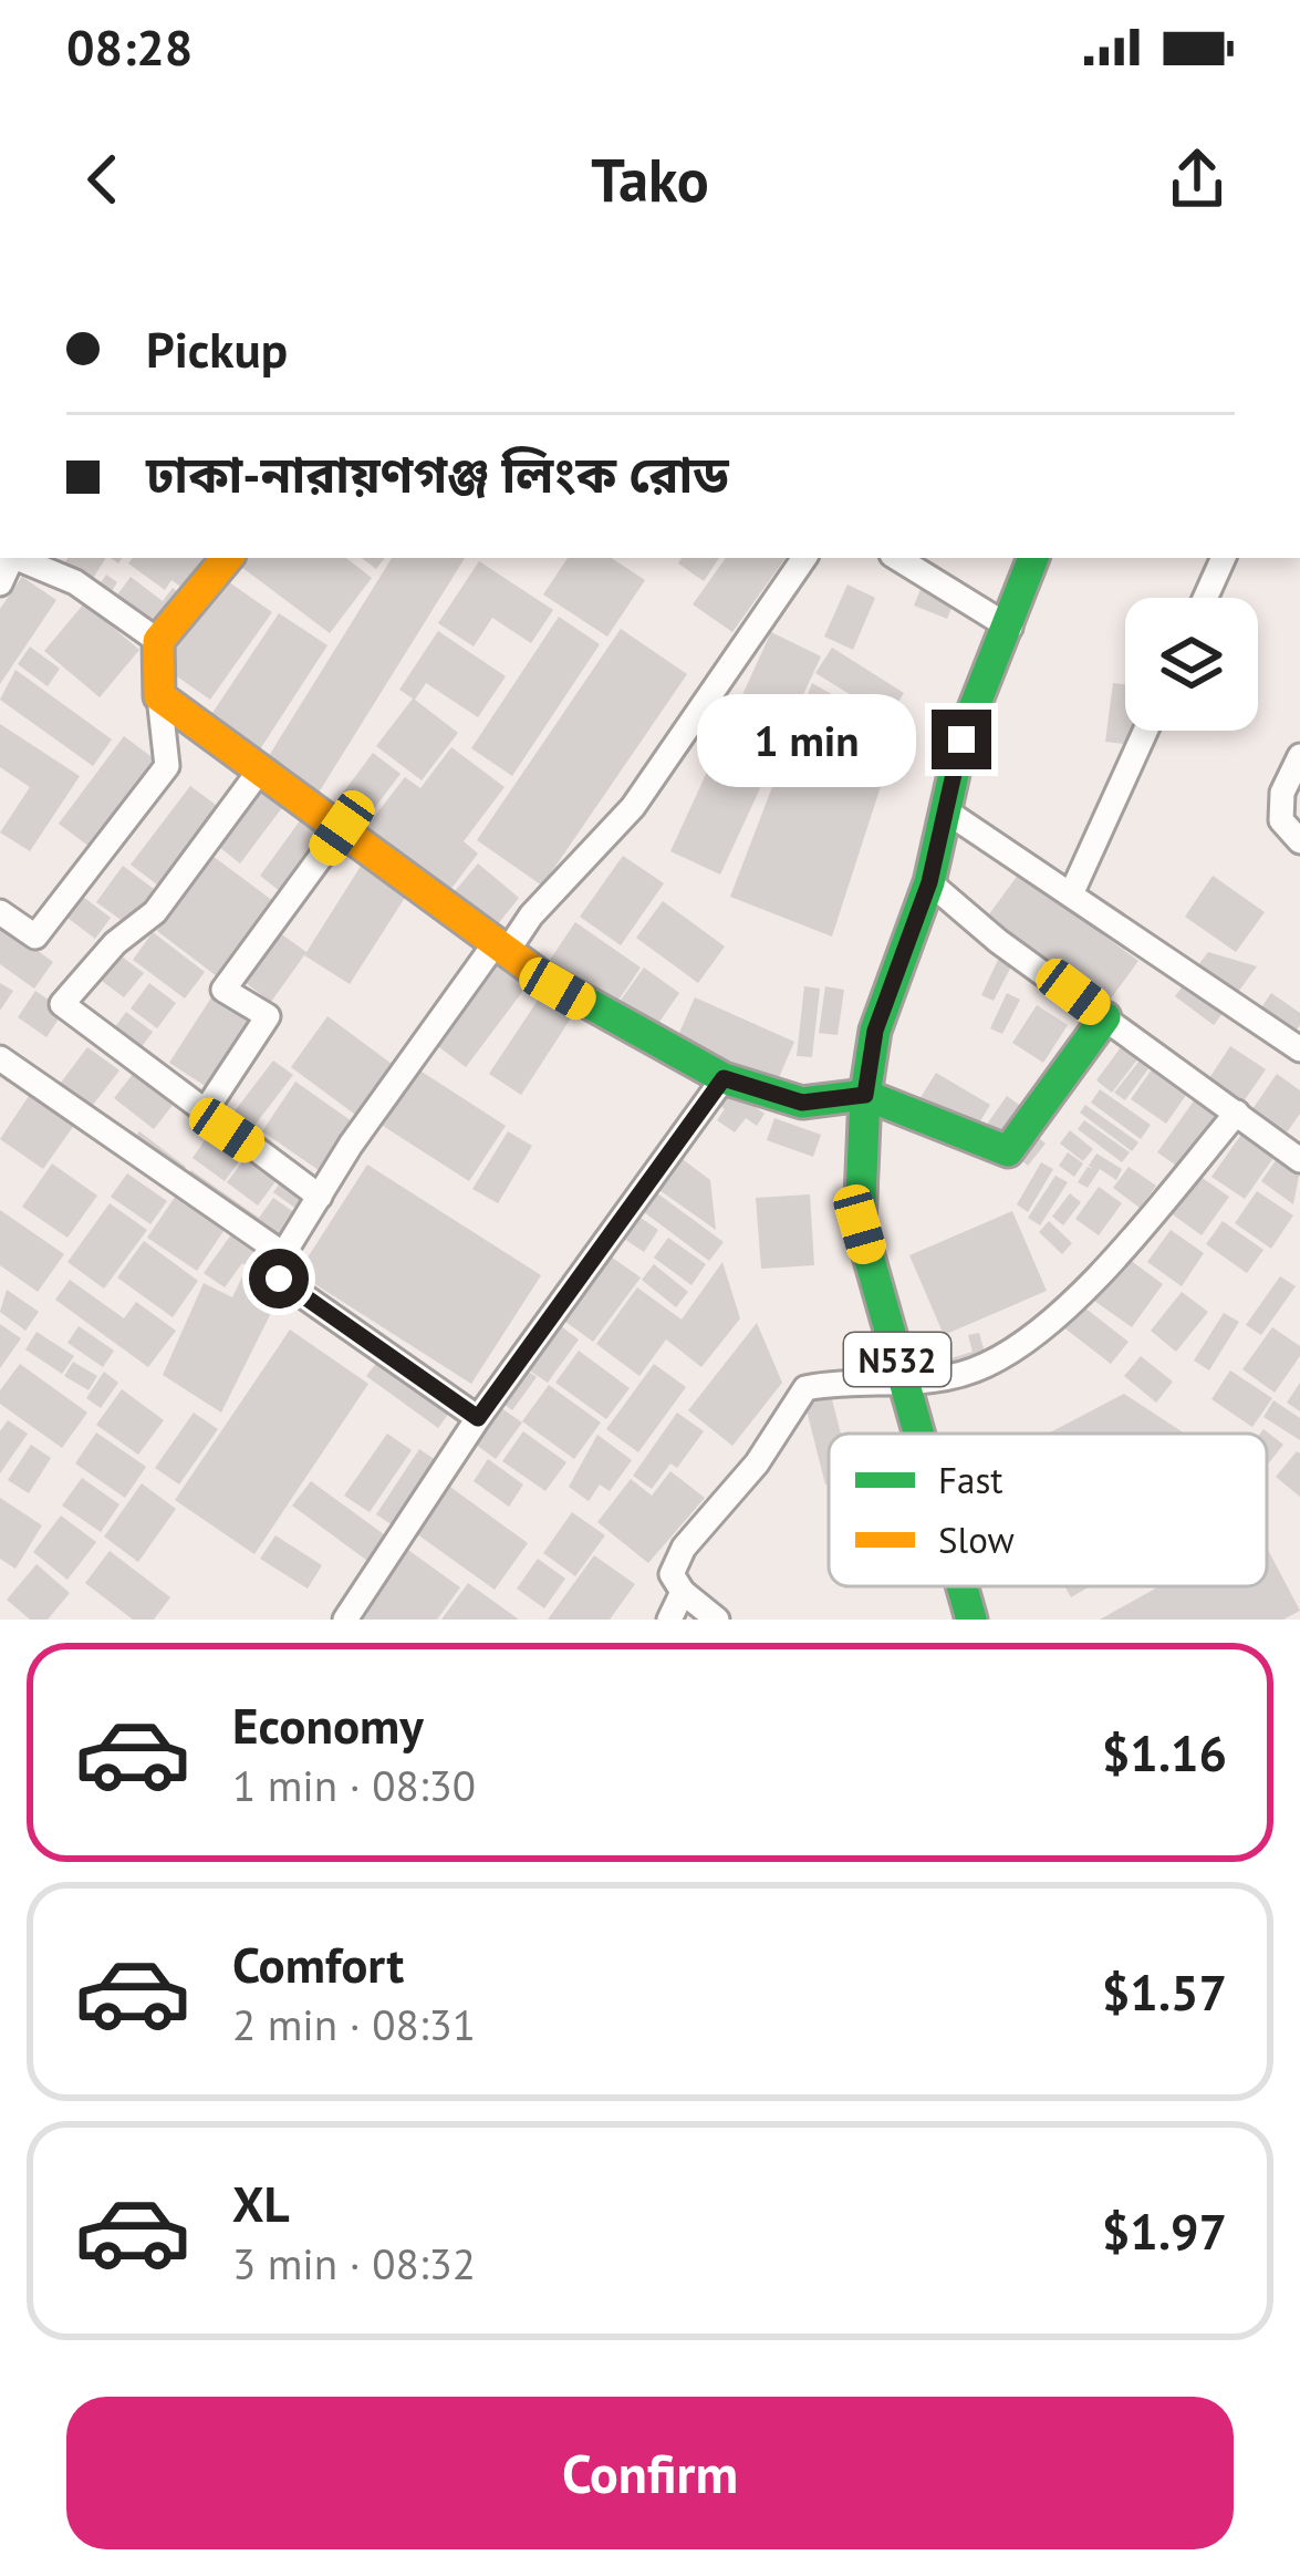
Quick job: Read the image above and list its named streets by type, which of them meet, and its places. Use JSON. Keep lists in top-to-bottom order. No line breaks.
{"streets":{"main road":["N532"]},"legend":["Fast","Slow"],"page":{"status":"08:28","header":"Tako","banner":["Pickup","ঢাকা-নারায়ণগঞ্জ লিংক রোড"],"bubble":"1 min","list":[{"name":"Economy","note":"1 min · 08:30","value":"$1.16"},{"name":"Comfort","note":"2 min · 08:31","value":"$1.57"},{"name":"XL","note":"3 min · 08:32","value":"$1.97"}],"buttons":"Confirm"}}
